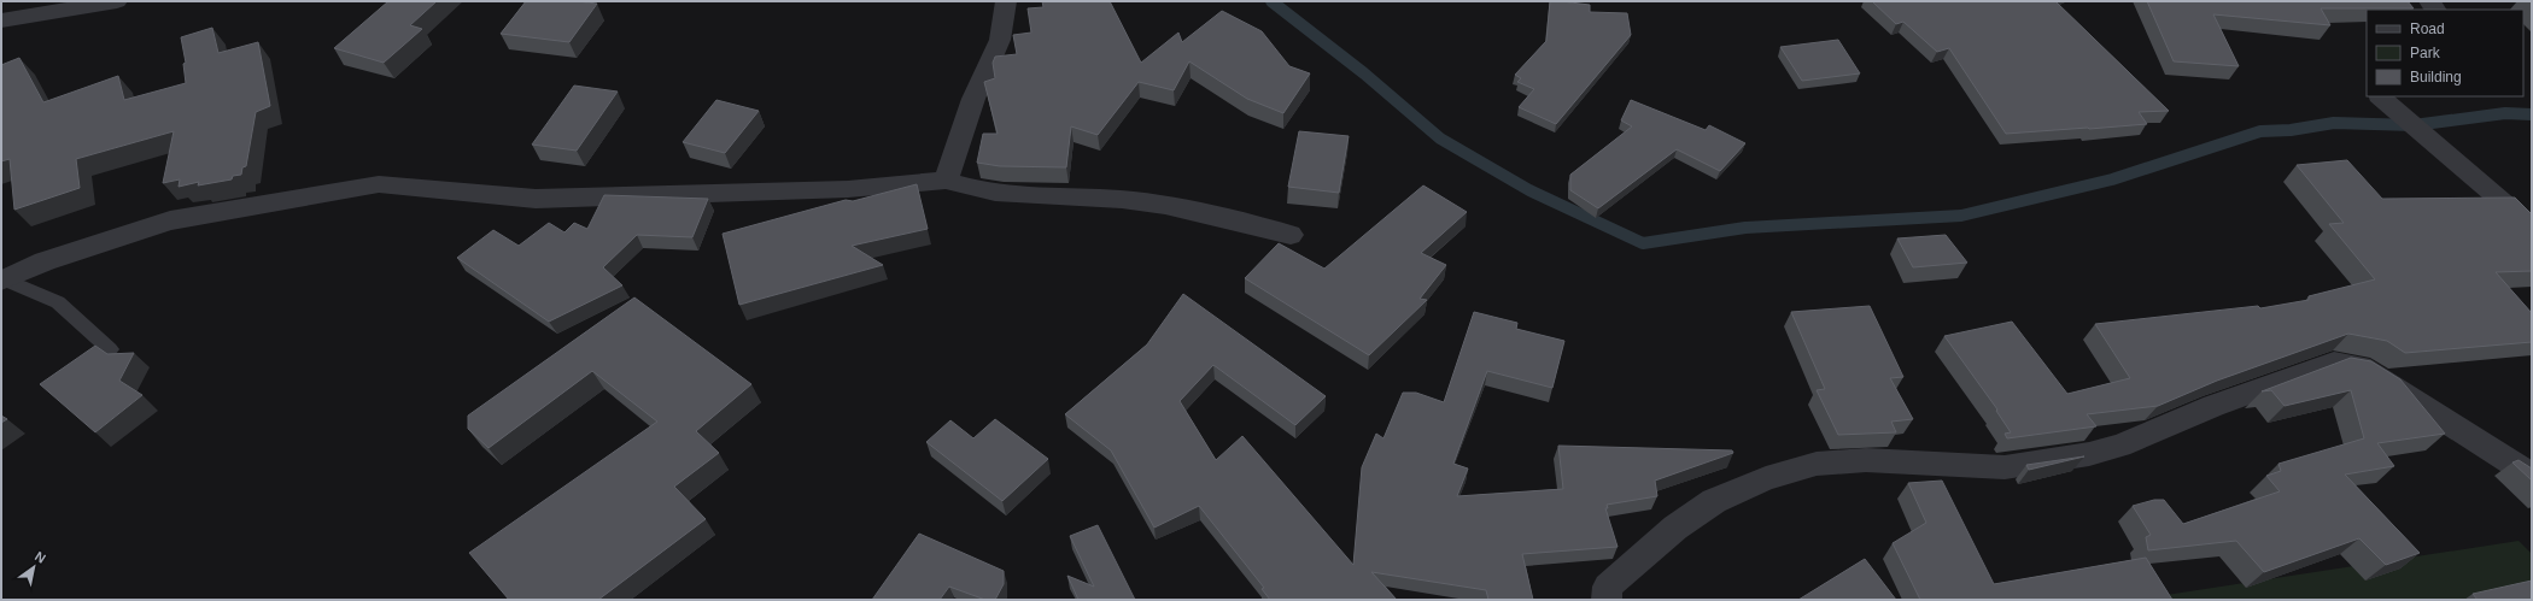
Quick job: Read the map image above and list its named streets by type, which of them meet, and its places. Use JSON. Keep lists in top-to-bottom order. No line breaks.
{"legend":["Road","Park","Building"],"north":"top right"}
